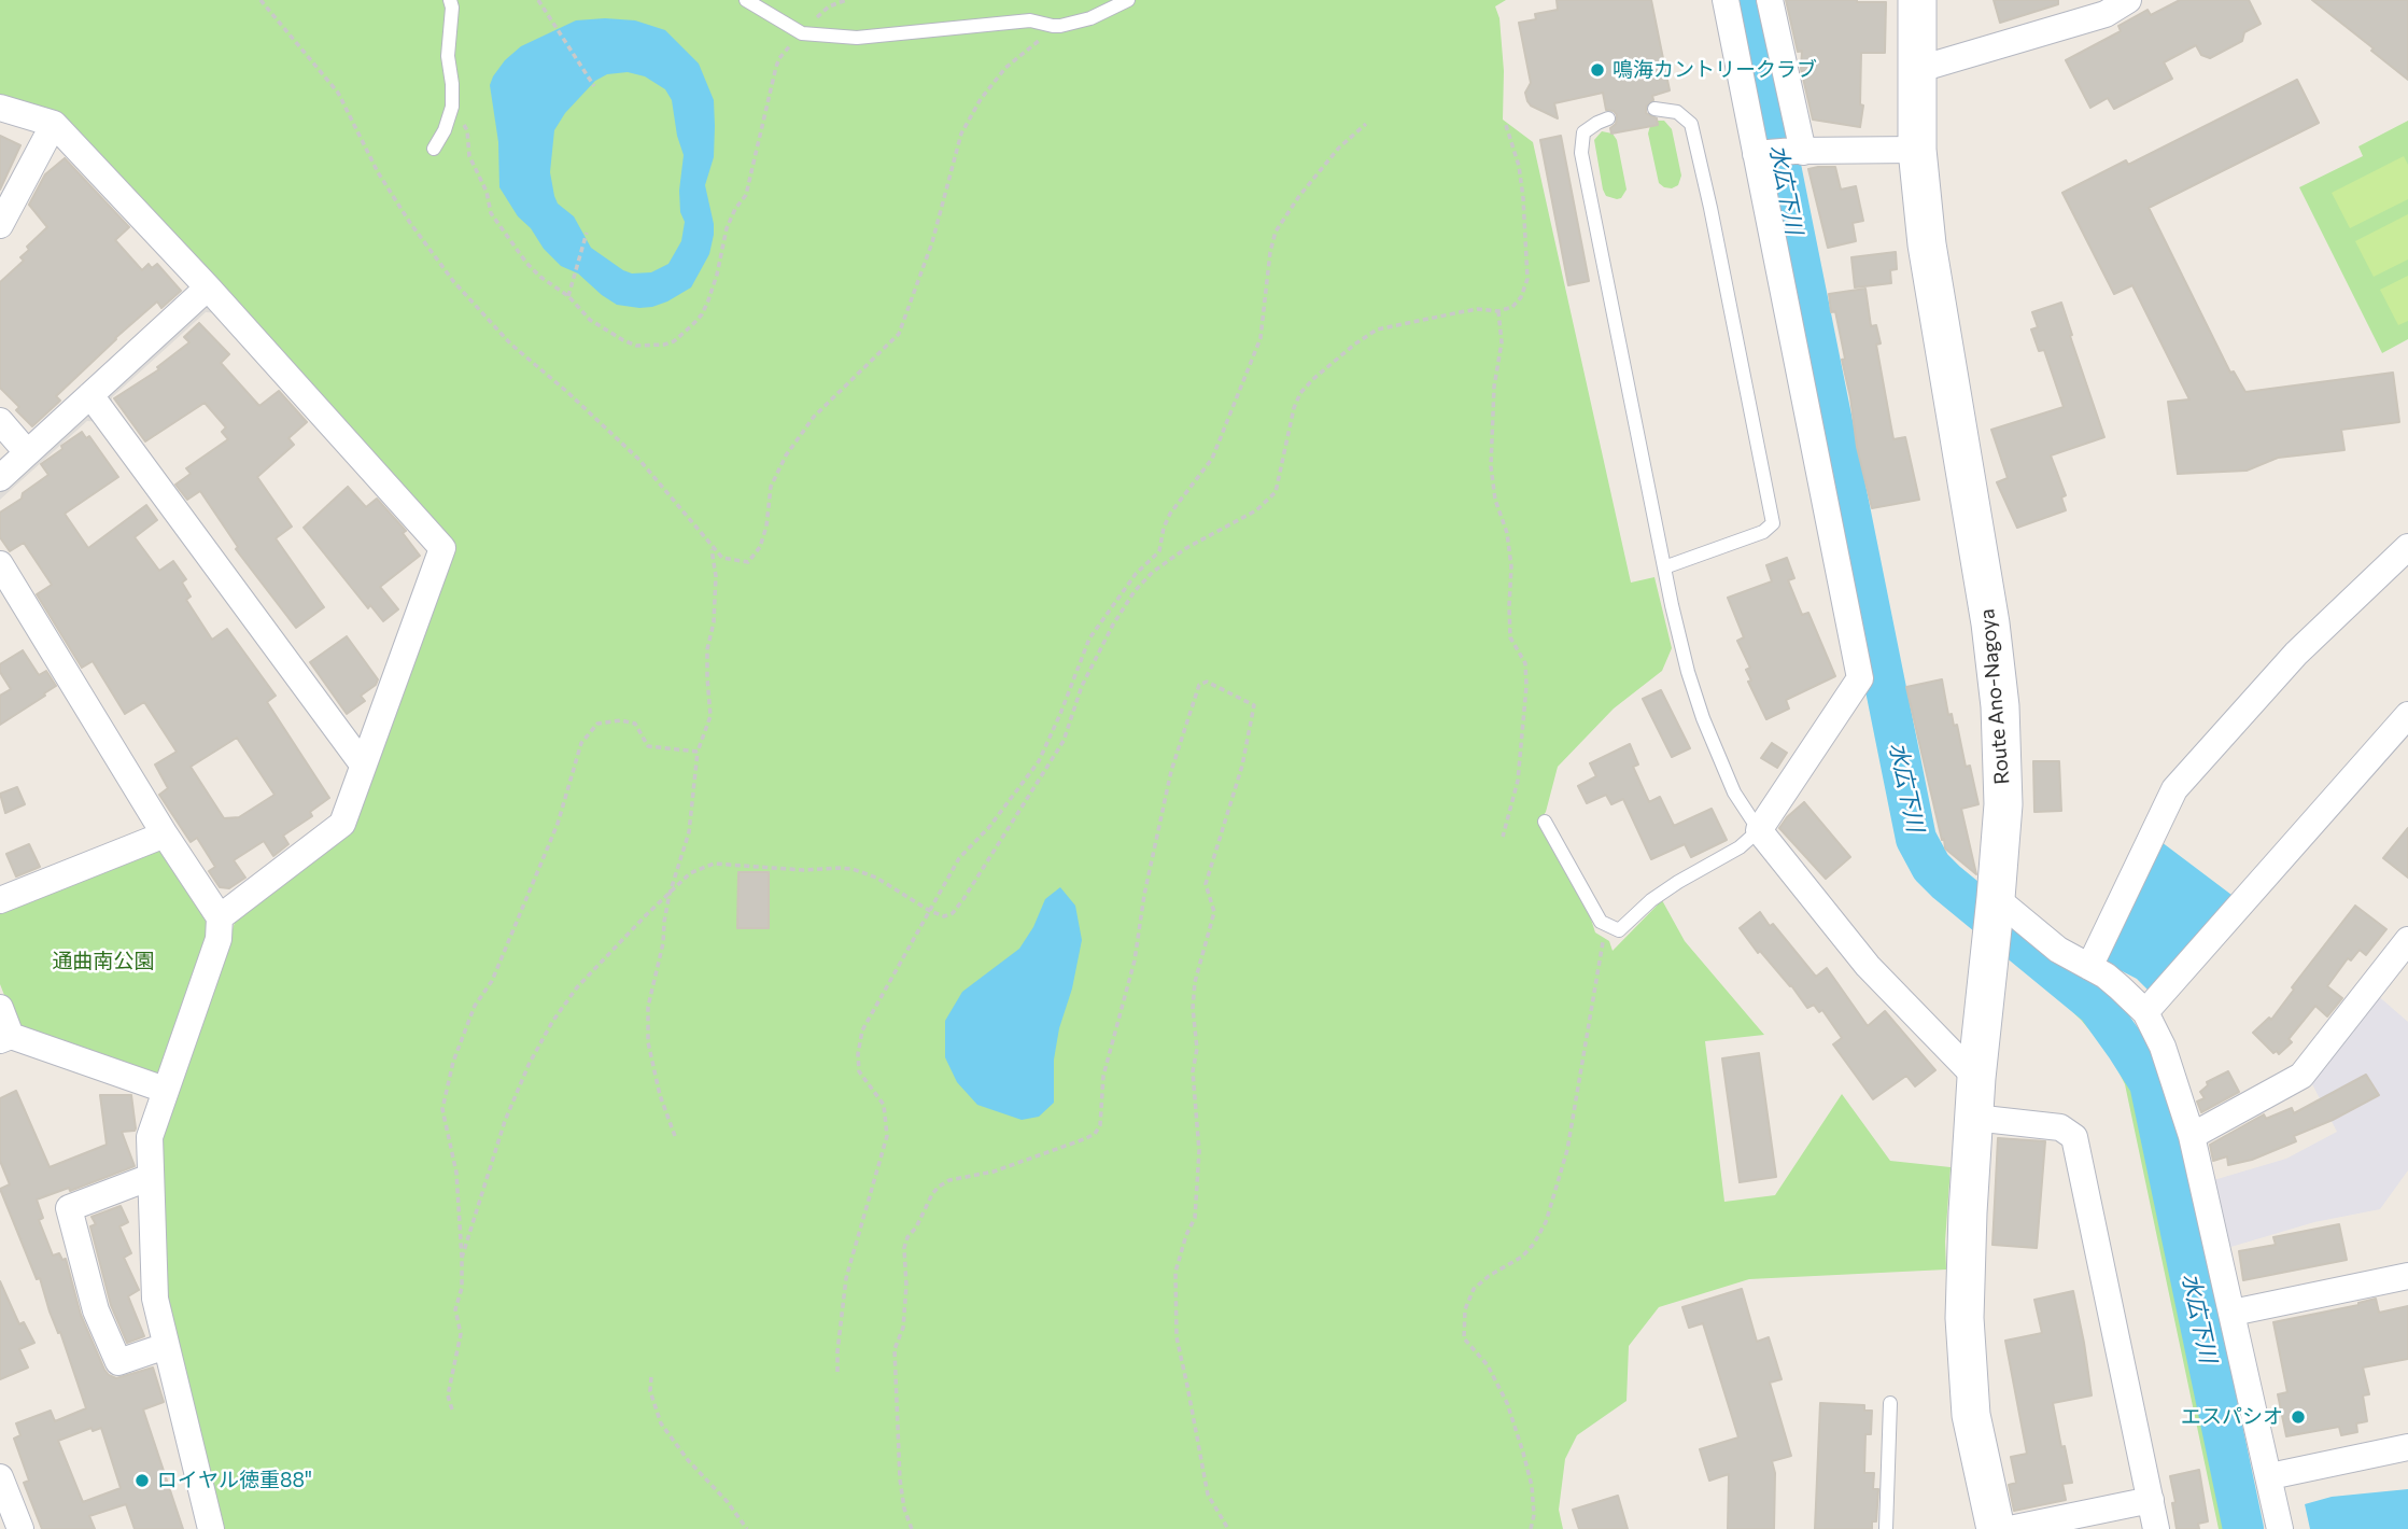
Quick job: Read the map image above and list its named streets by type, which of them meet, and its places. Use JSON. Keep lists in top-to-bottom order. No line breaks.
{"streets":{"main road":["Route Ano-Nagoya"]},"water":["水広下川"],"parks":["通曲南公園"],"places":["鳴海カントリークラブ","エスパシオ","ロイヤル徳重88\""]}
